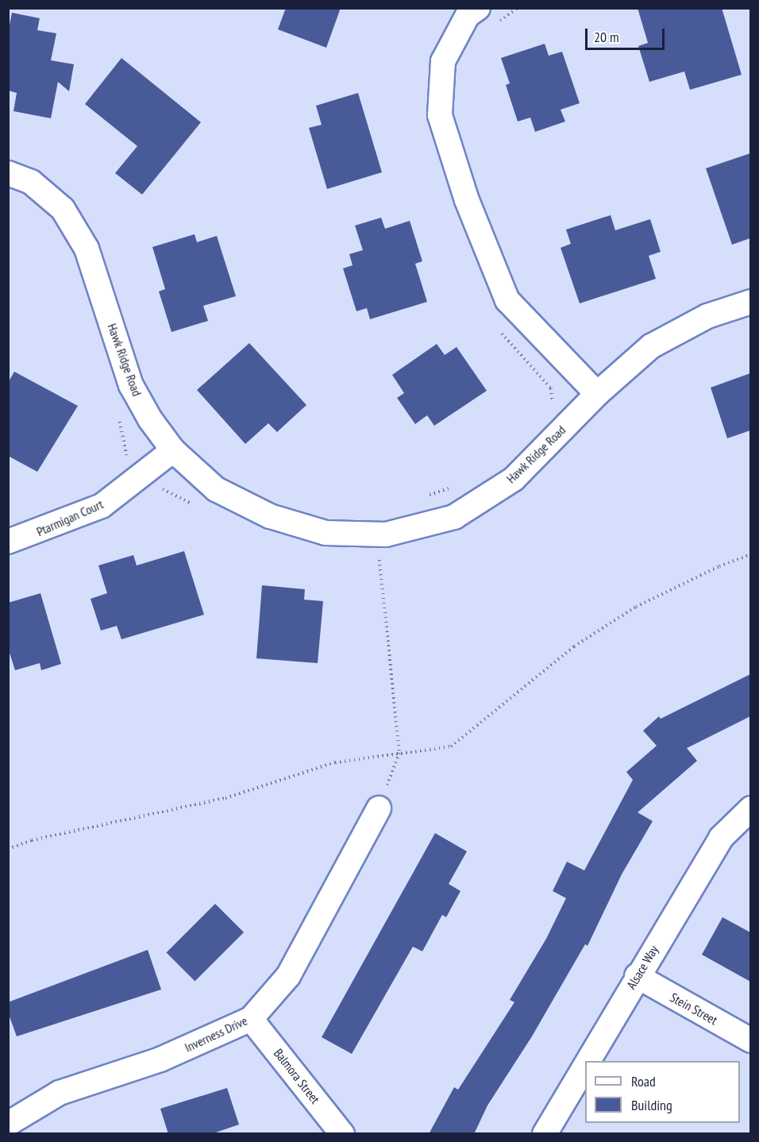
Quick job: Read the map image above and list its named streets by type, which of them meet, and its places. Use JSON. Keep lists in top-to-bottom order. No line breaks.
{"streets":{"street":["Hawk Ridge Road","Ptarmigan Court","Alsace Way","Stein Street","Inverness Drive","Balmora Street"]},"crossings":[["Hawk Ridge Road","Ptarmigan Court"],["Alsace Way","Stein Street"],["Inverness Drive","Balmora Street"]],"legend":["Road","Building"],"scale_bar":"20 m"}
